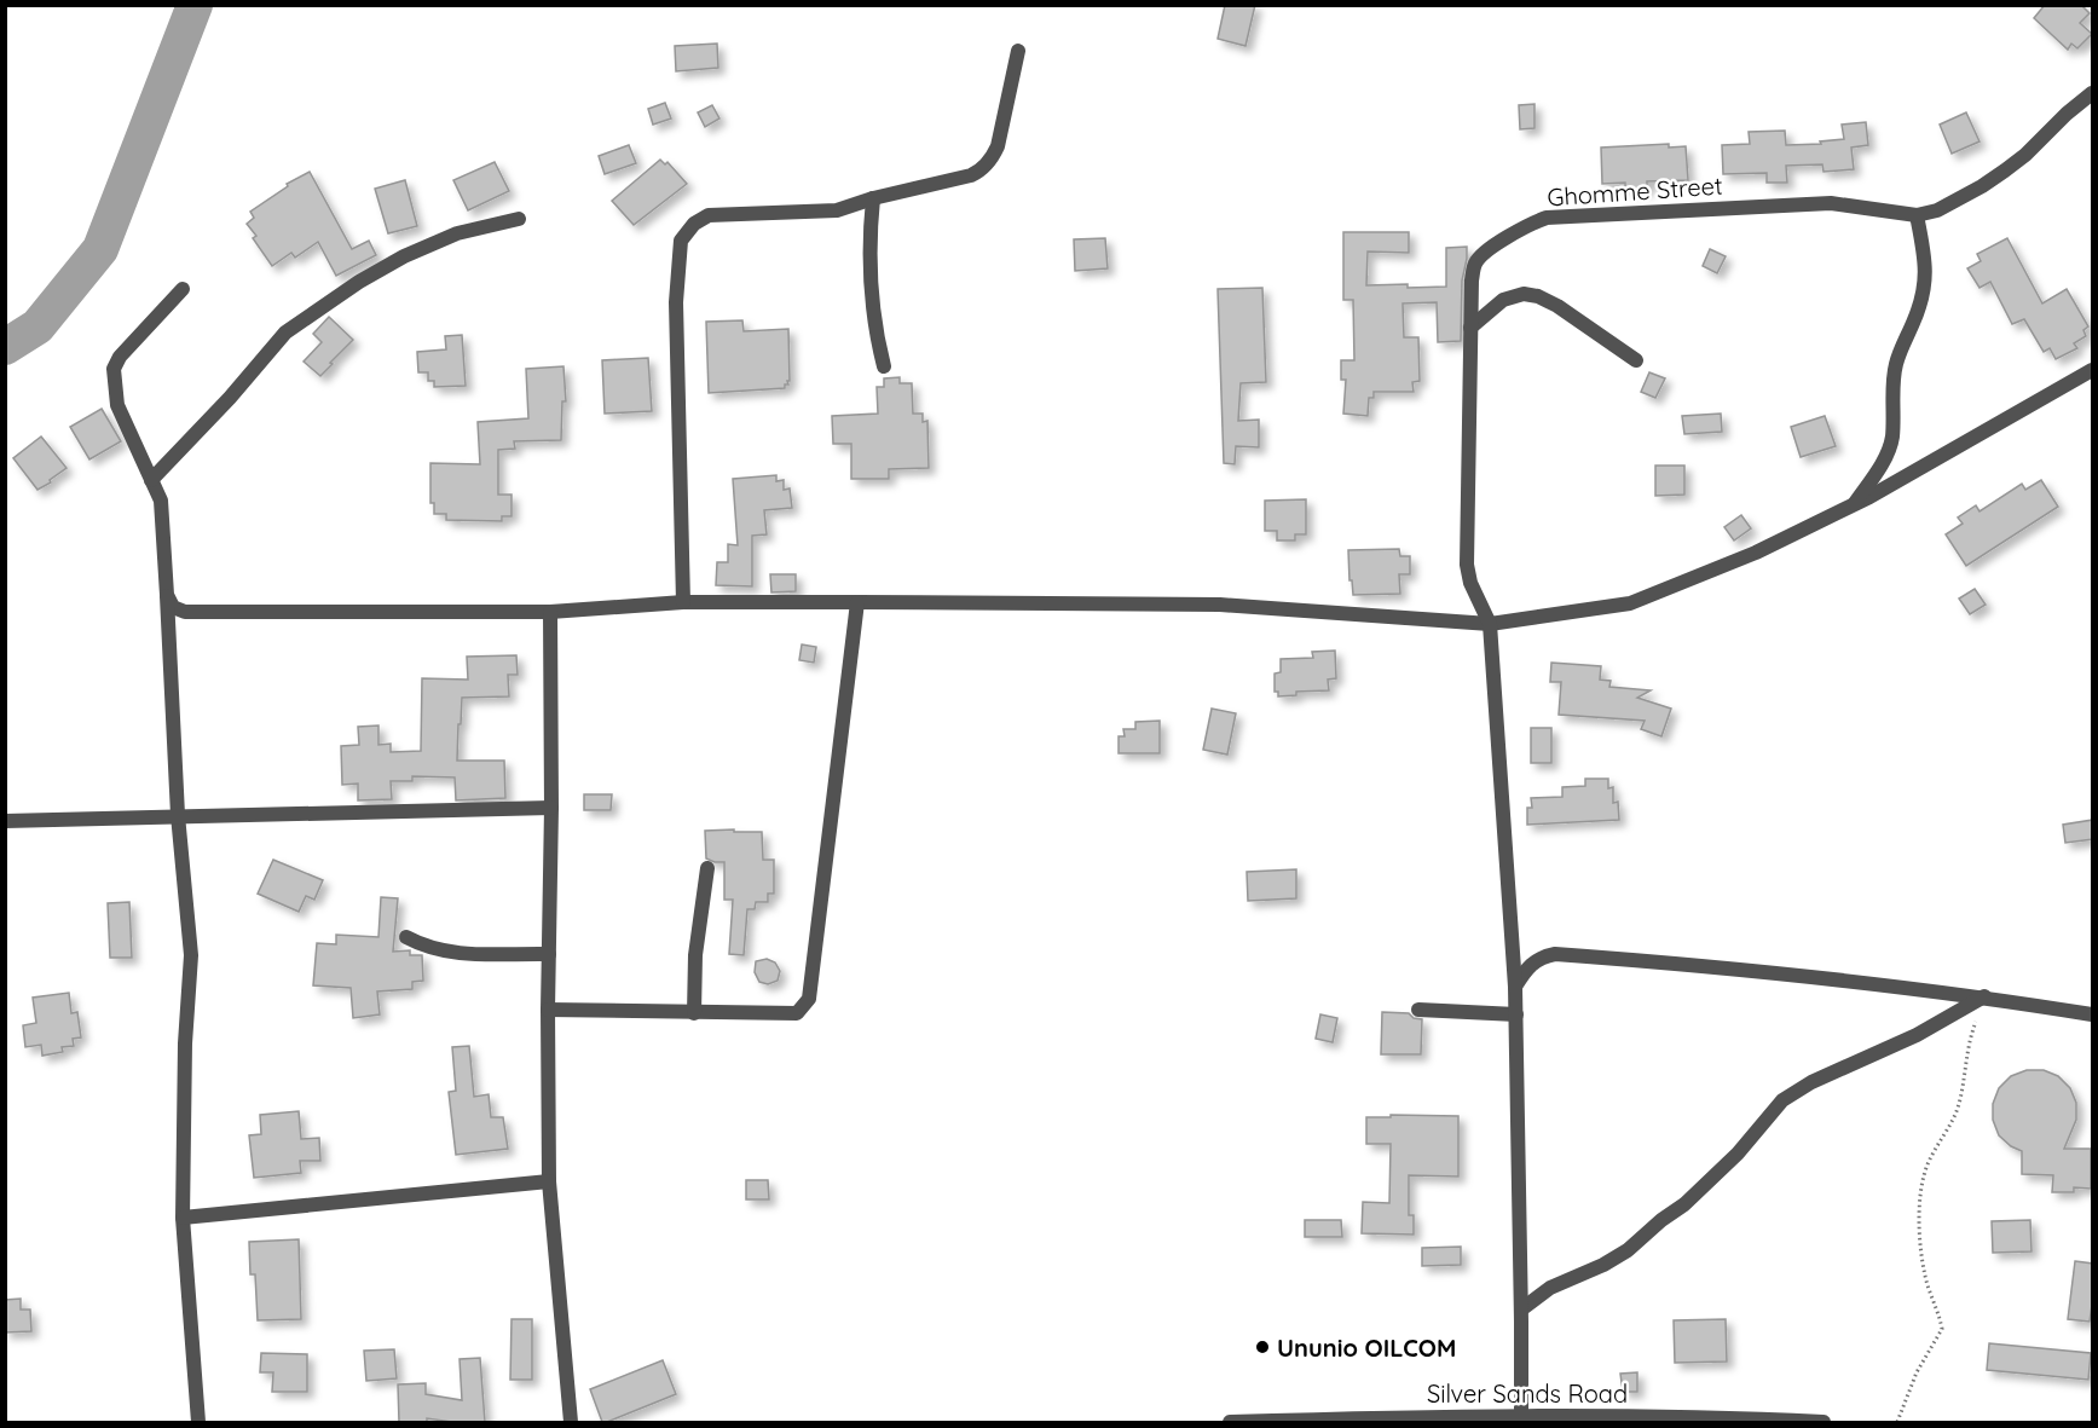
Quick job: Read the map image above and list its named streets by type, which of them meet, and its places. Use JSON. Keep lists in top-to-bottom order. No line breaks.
{"streets":{"street":["Ghomme Street","Silver Sands Road"]},"places":["Ununio OILCOM"]}
